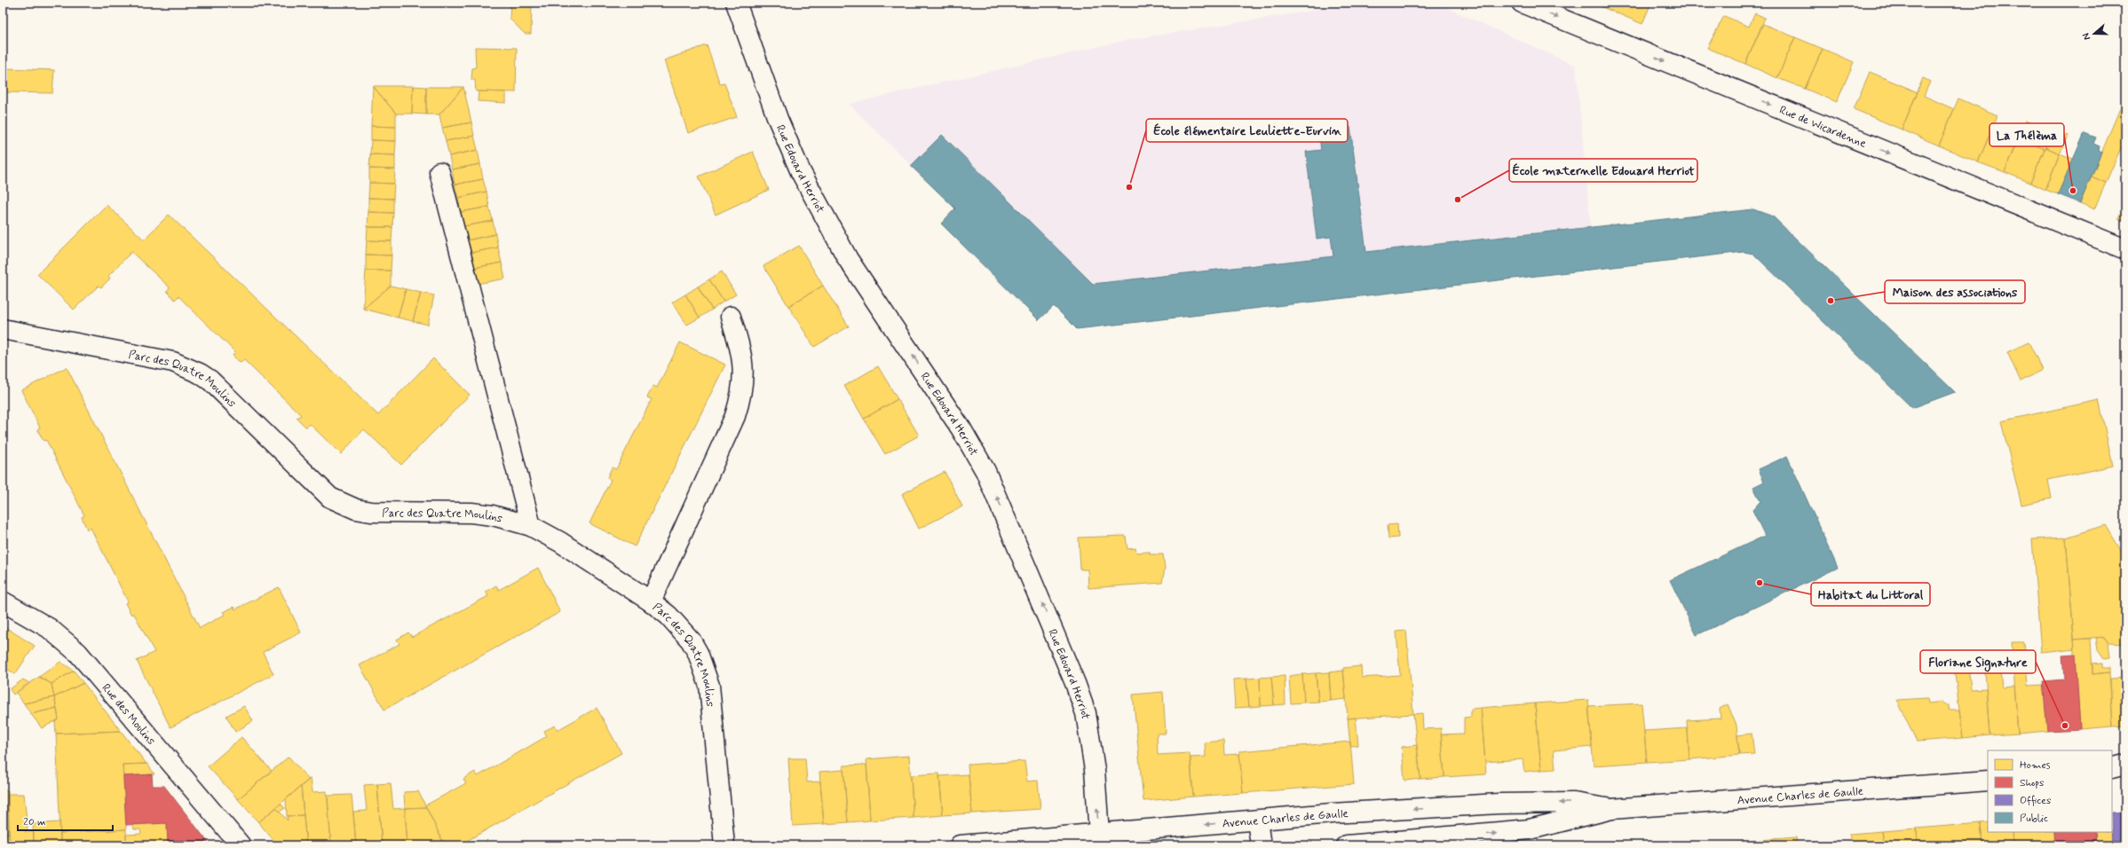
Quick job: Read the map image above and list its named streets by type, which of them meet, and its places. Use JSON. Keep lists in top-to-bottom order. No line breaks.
{"streets":{"street":["Rue de Wicardenne","Rue Edouard Herriot","Parc des Quatre Moulins","Rue des Moulins","Avenue Charles de Gaulle"]},"crossings":[["Rue Edouard Herriot","Avenue Charles de Gaulle"]],"one_way":["Rue de Wicardenne","Rue Edouard Herriot"],"places":["École élémentaire Leuliette-Eurvin","La Thélèma","École maternelle Edouard Herriot","Maison des associations","Habitat du Littoral","Floriane Signature"],"legend":["Homes","Shops","Offices","Public"],"scale_bar":"20 m","north":"left"}
